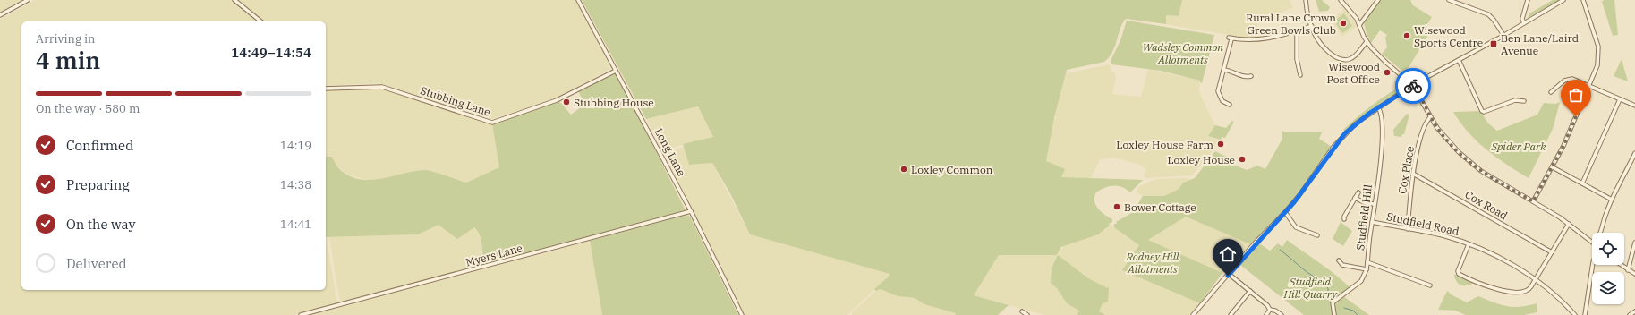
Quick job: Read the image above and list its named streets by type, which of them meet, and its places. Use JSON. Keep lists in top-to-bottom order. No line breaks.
{"streets":{"street":["Stubbing Lane","Long Lane","Cox Place","Cox Road","Studfield Hill","Studfield Road","Myers Lane"]},"crossings":[["Stubbing Lane","Long Lane"],["Long Lane","Myers Lane"],["Cox Place","Cox Road"],["Cox Place","Studfield Road"],["Studfield Hill","Studfield Road"]],"parks":["Wadsley Common Allotments","Spider Park","Rodney Hill Allotments","Studfield Hill Quarry"],"places":{"other":["Rural Lane Crown Green Bowls Club","Wisewood Sports Centre","Wisewood Post Office","Stubbing House","Loxley House Farm","Loxley House","Loxley Common","Bower Cottage"],"transit":["Ben Lane/Laird Avenue"]},"page":{"heading":["4 min","Arriving in","14:49–14:54"],"bar":"On the way · 580 m","list":[["Confirmed","14:19"],["Preparing","14:38"],["On the way","14:41"],"Delivered"]}}
